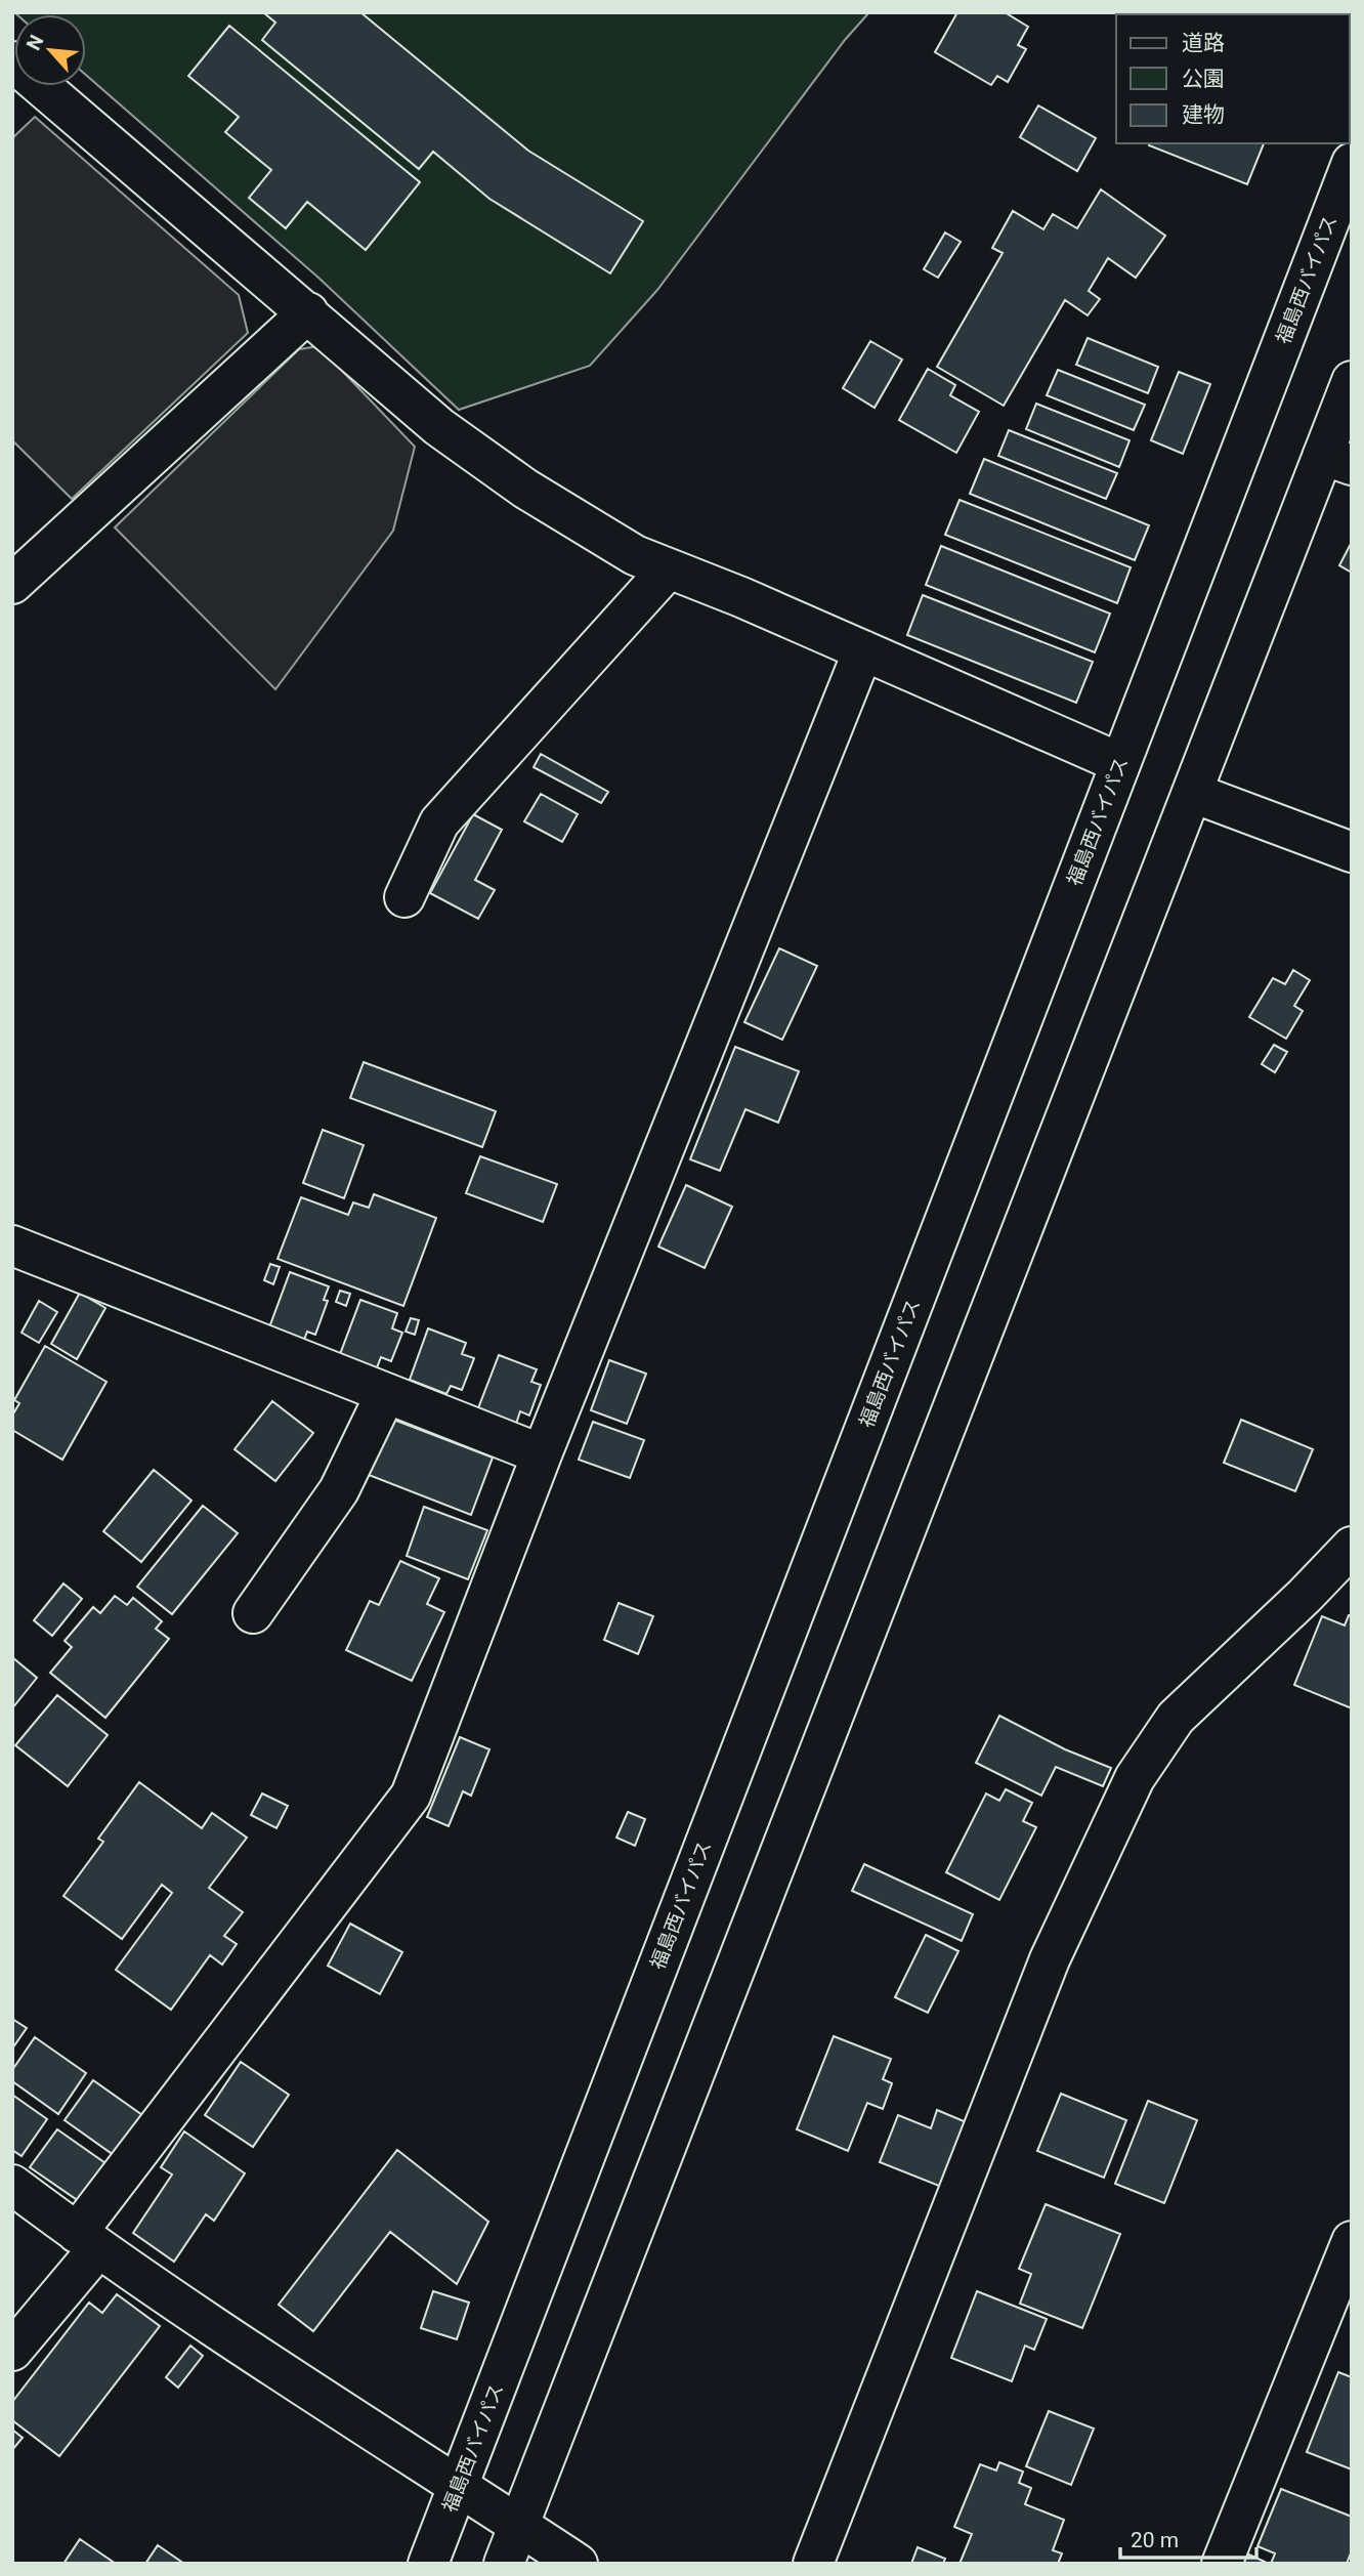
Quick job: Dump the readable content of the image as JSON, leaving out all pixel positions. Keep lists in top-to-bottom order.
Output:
{
  "streets": {
    "main road": ["福島西バイパス"]
  },
  "legend": ["道路", "公園", "建物"],
  "scale_bar": "20 m",
  "north": "top left"
}
